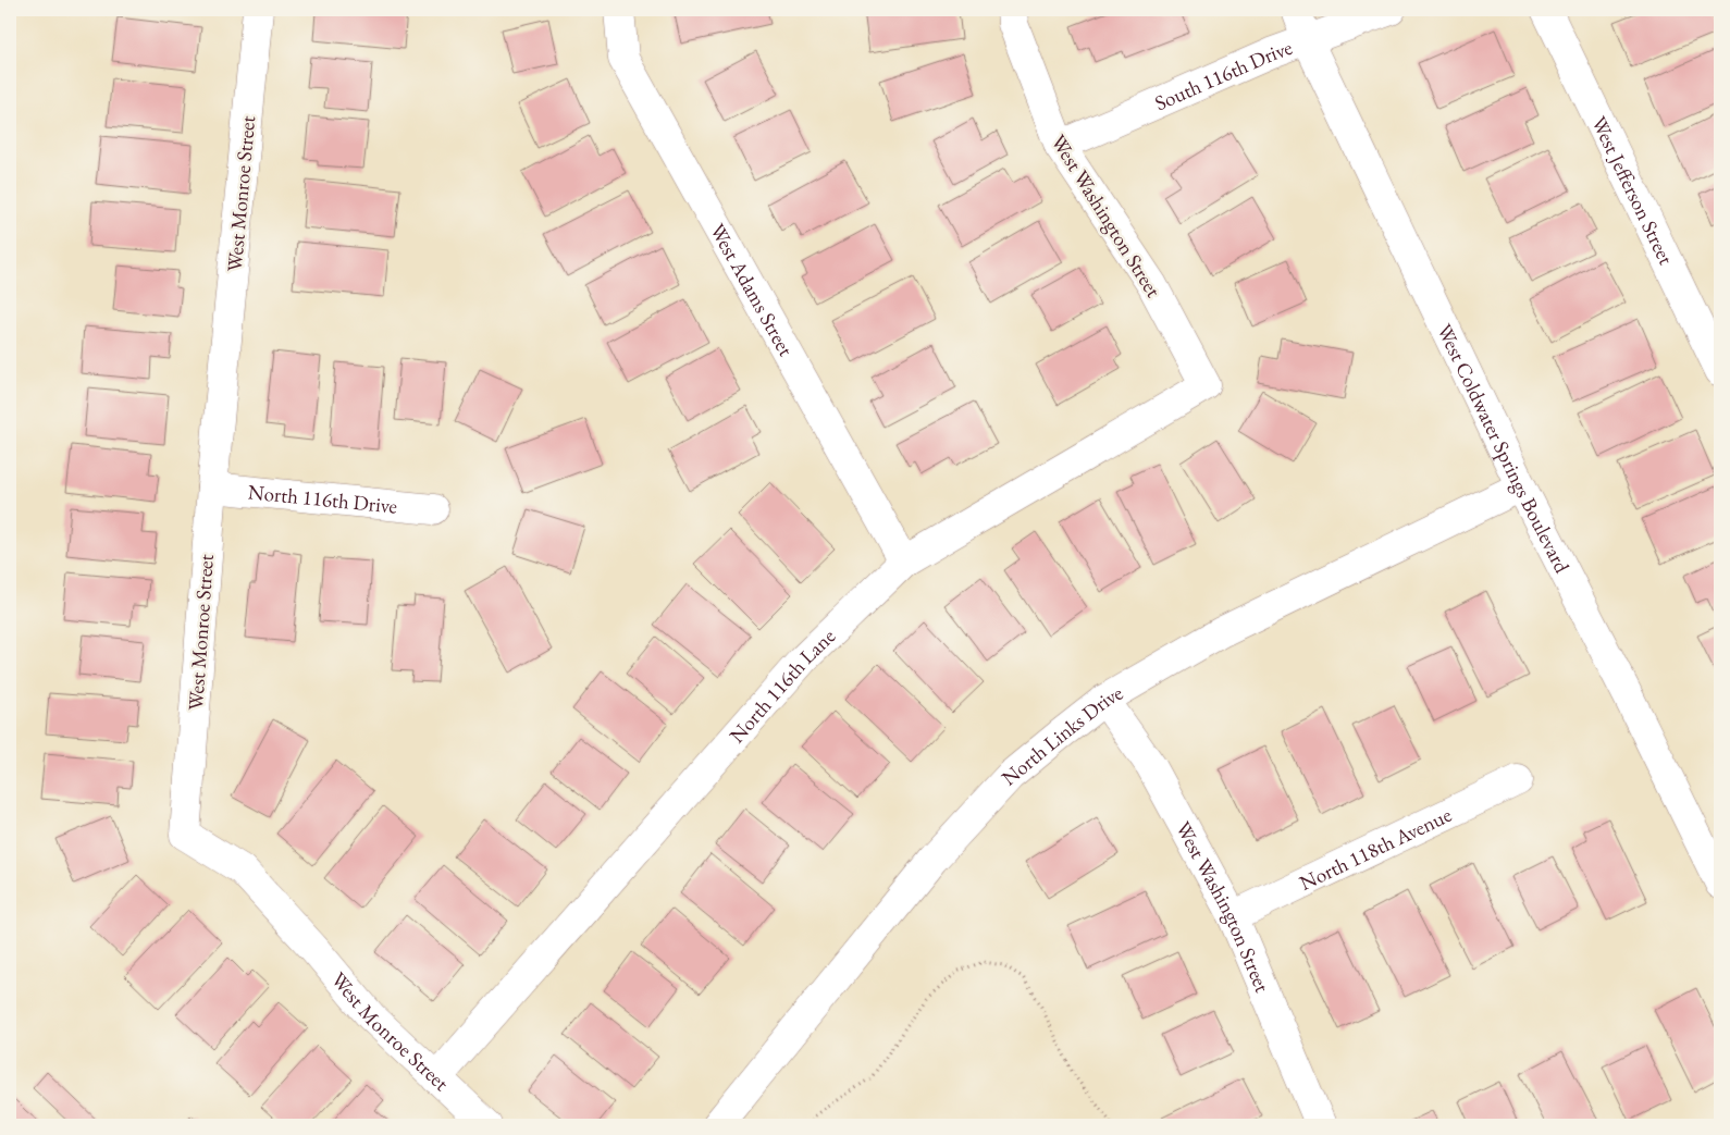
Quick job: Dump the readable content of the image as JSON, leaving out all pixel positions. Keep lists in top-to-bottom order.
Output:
{
  "streets": {
    "street": [
      "South 116th Drive",
      "West Jefferson Street",
      "West Monroe Street",
      "West Washington Street",
      "West Adams Street",
      "West Coldwater Springs Boulevard",
      "North 116th Drive",
      "North 116th Lane",
      "North Links Drive",
      "North 118th Avenue"
    ]
  },
  "crossings": [
    ["South 116th Drive", "West Washington Street"],
    ["South 116th Drive", "West Coldwater Springs Boulevard"],
    ["West Monroe Street", "North 116th Drive"],
    ["West Monroe Street", "North 116th Lane"],
    ["West Washington Street", "North 116th Lane"],
    ["West Washington Street", "North Links Drive"],
    ["West Washington Street", "North 118th Avenue"],
    ["West Adams Street", "North 116th Lane"],
    ["West Coldwater Springs Boulevard", "North Links Drive"]
  ]
}
